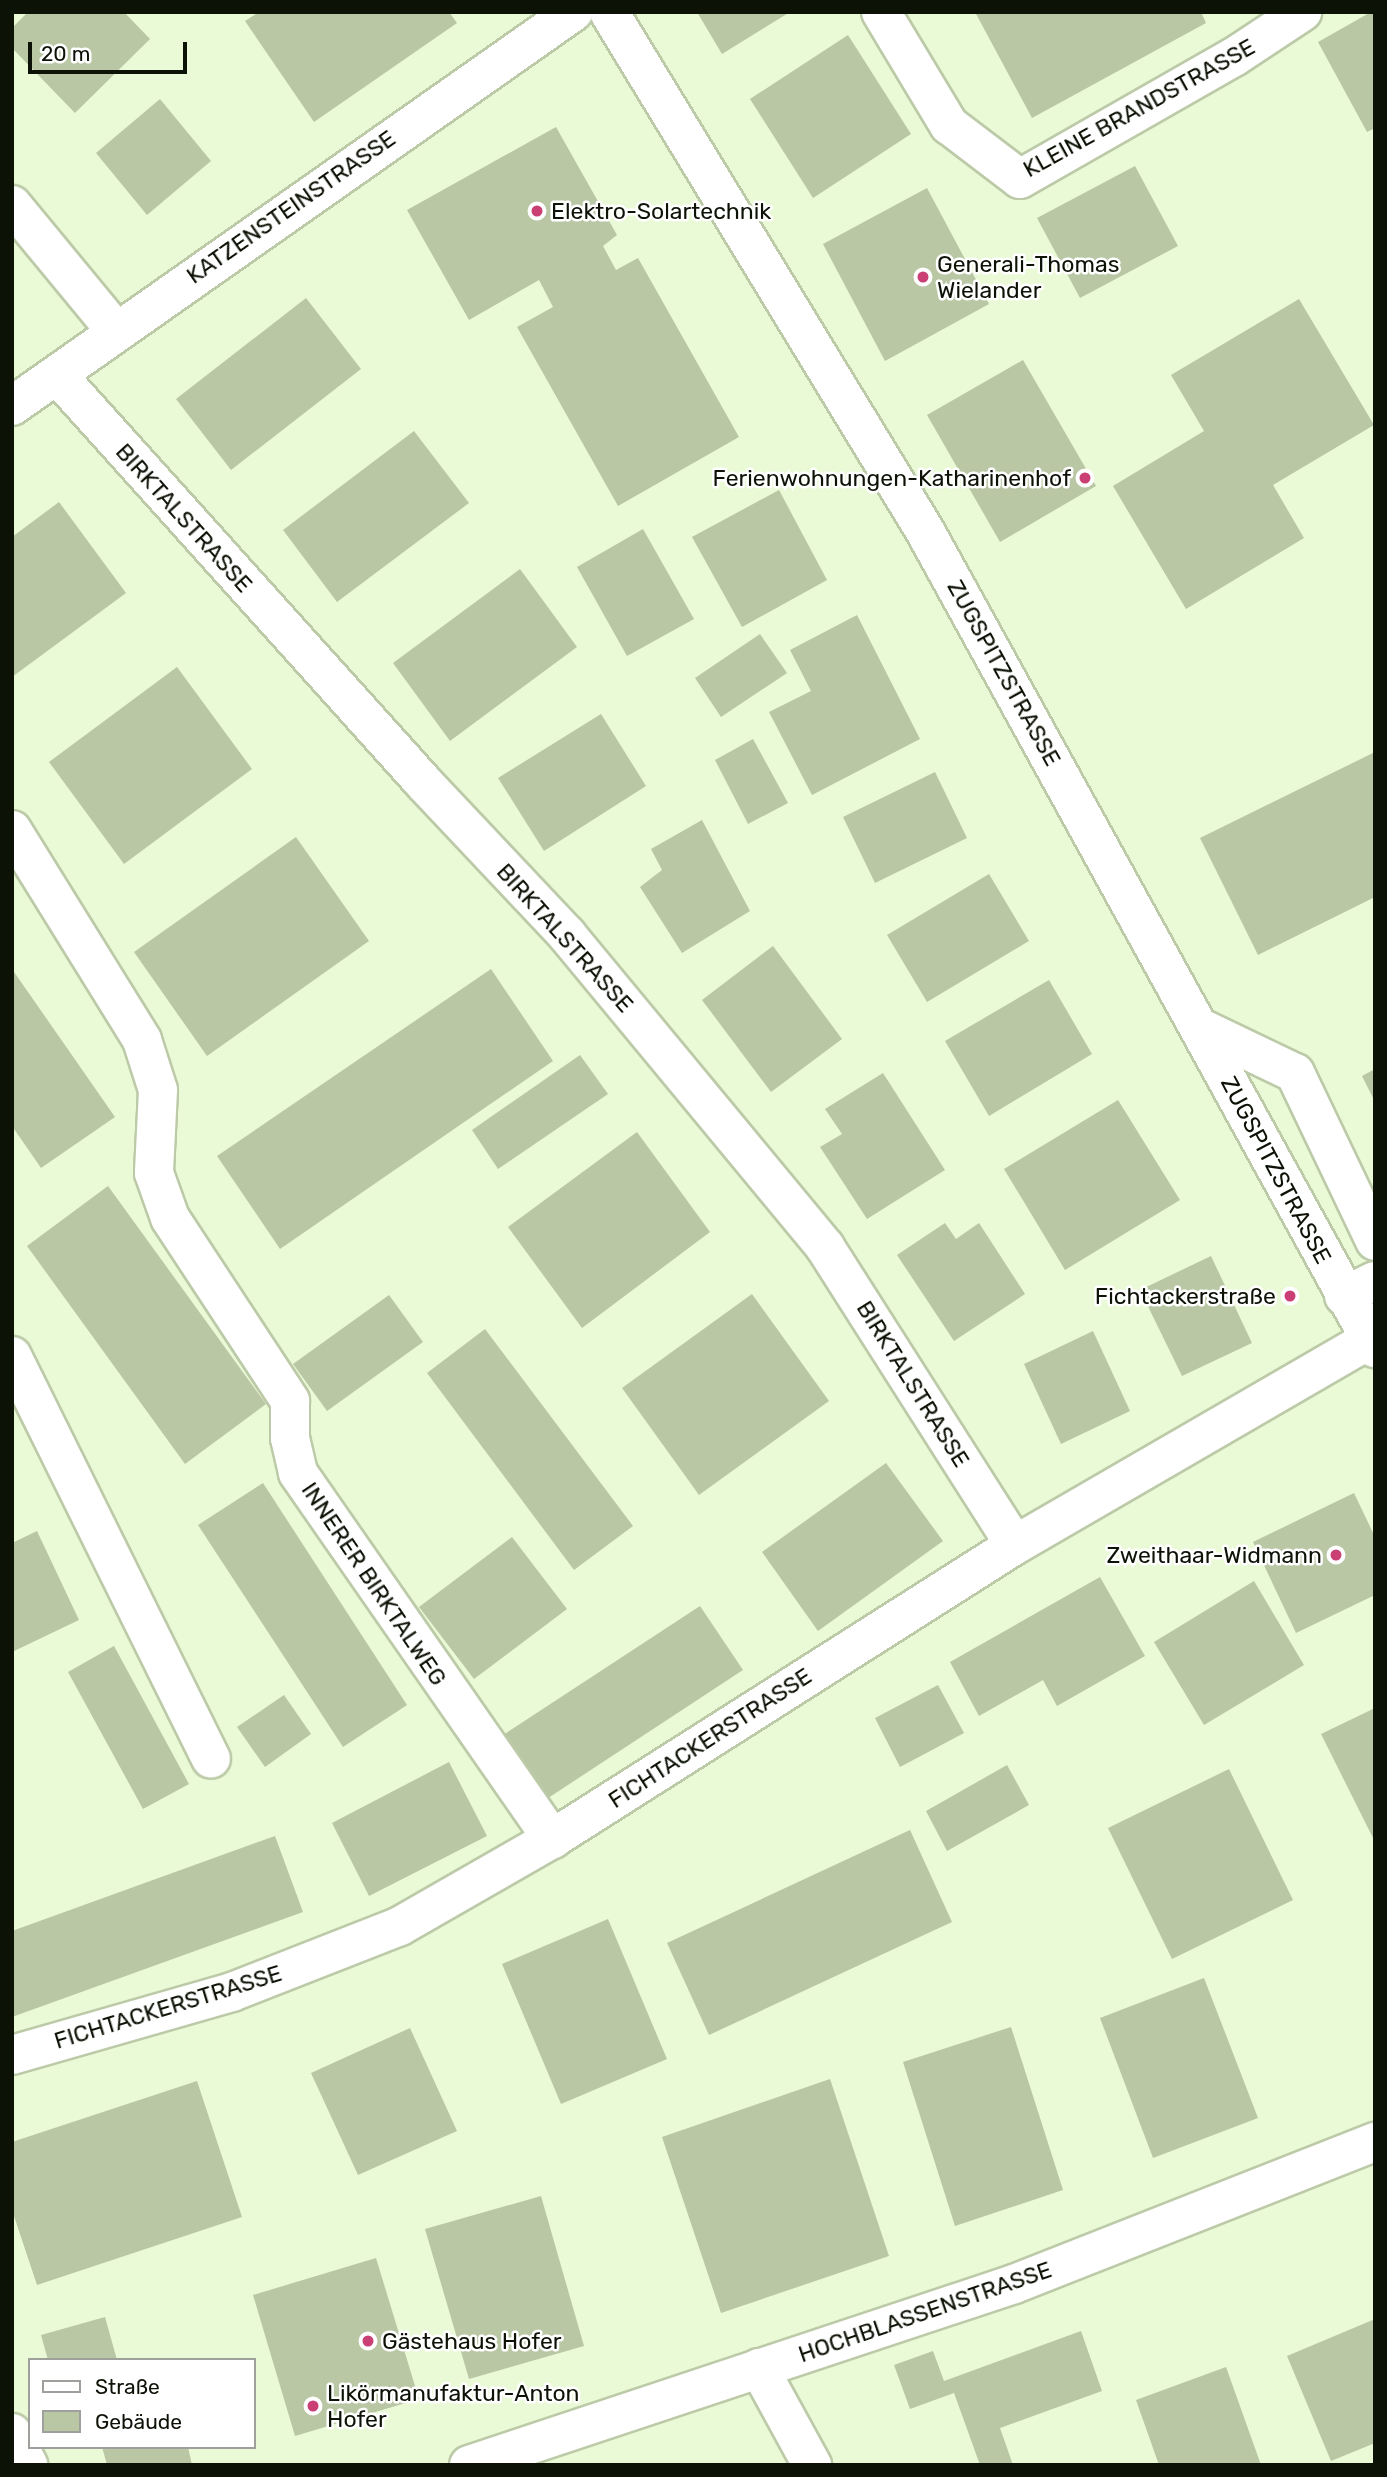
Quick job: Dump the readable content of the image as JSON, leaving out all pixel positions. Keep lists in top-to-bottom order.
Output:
{
  "streets": {
    "street": [
      "KLEINE BRANDSTRASSE",
      "KATZENSTEINSTRASSE",
      "BIRKTALSTRASSE",
      "ZUGSPITZSTRASSE",
      "INNERER BIRKTALWEG",
      "FICHTACKERSTRASSE",
      "HOCHBLASSENSTRASSE"
    ]
  },
  "crossings": [
    ["KATZENSTEINSTRASSE", "BIRKTALSTRASSE"],
    ["BIRKTALSTRASSE", "FICHTACKERSTRASSE"],
    ["ZUGSPITZSTRASSE", "FICHTACKERSTRASSE"],
    ["INNERER BIRKTALWEG", "FICHTACKERSTRASSE"]
  ],
  "places": [
    "Elektro-Solartechnik",
    "Generali-Thomas Wielander",
    "Ferienwohnungen-Katharinenhof",
    "Fichtackerstraße",
    "Zweithaar-Widmann",
    "Gästehaus Hofer",
    "Likörmanufaktur-Anton Hofer"
  ],
  "legend": ["Straße", "Gebäude"],
  "scale_bar": "20 m"
}
